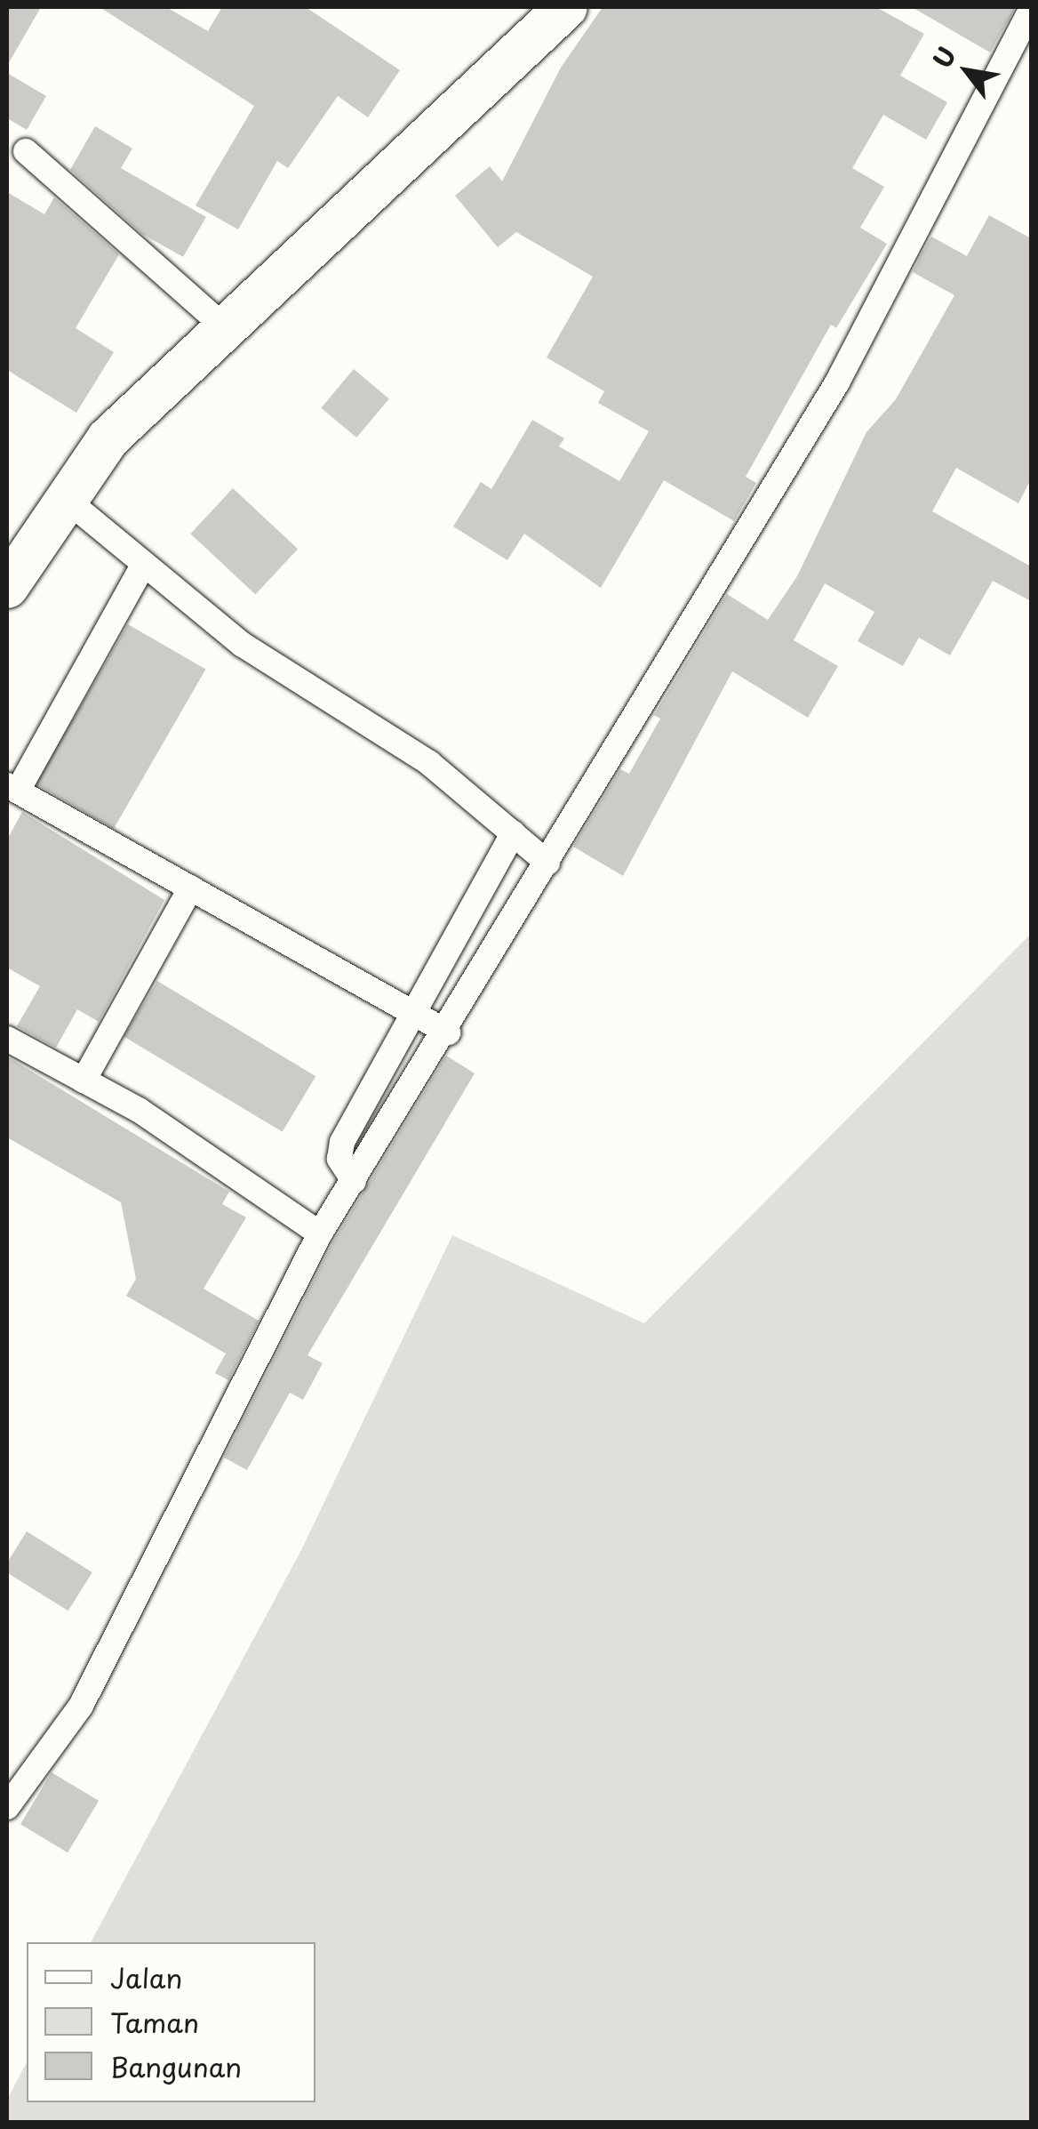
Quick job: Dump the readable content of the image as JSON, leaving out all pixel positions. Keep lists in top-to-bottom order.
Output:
{
  "legend": ["Jalan", "Taman", "Bangunan"],
  "north": "top left"
}
